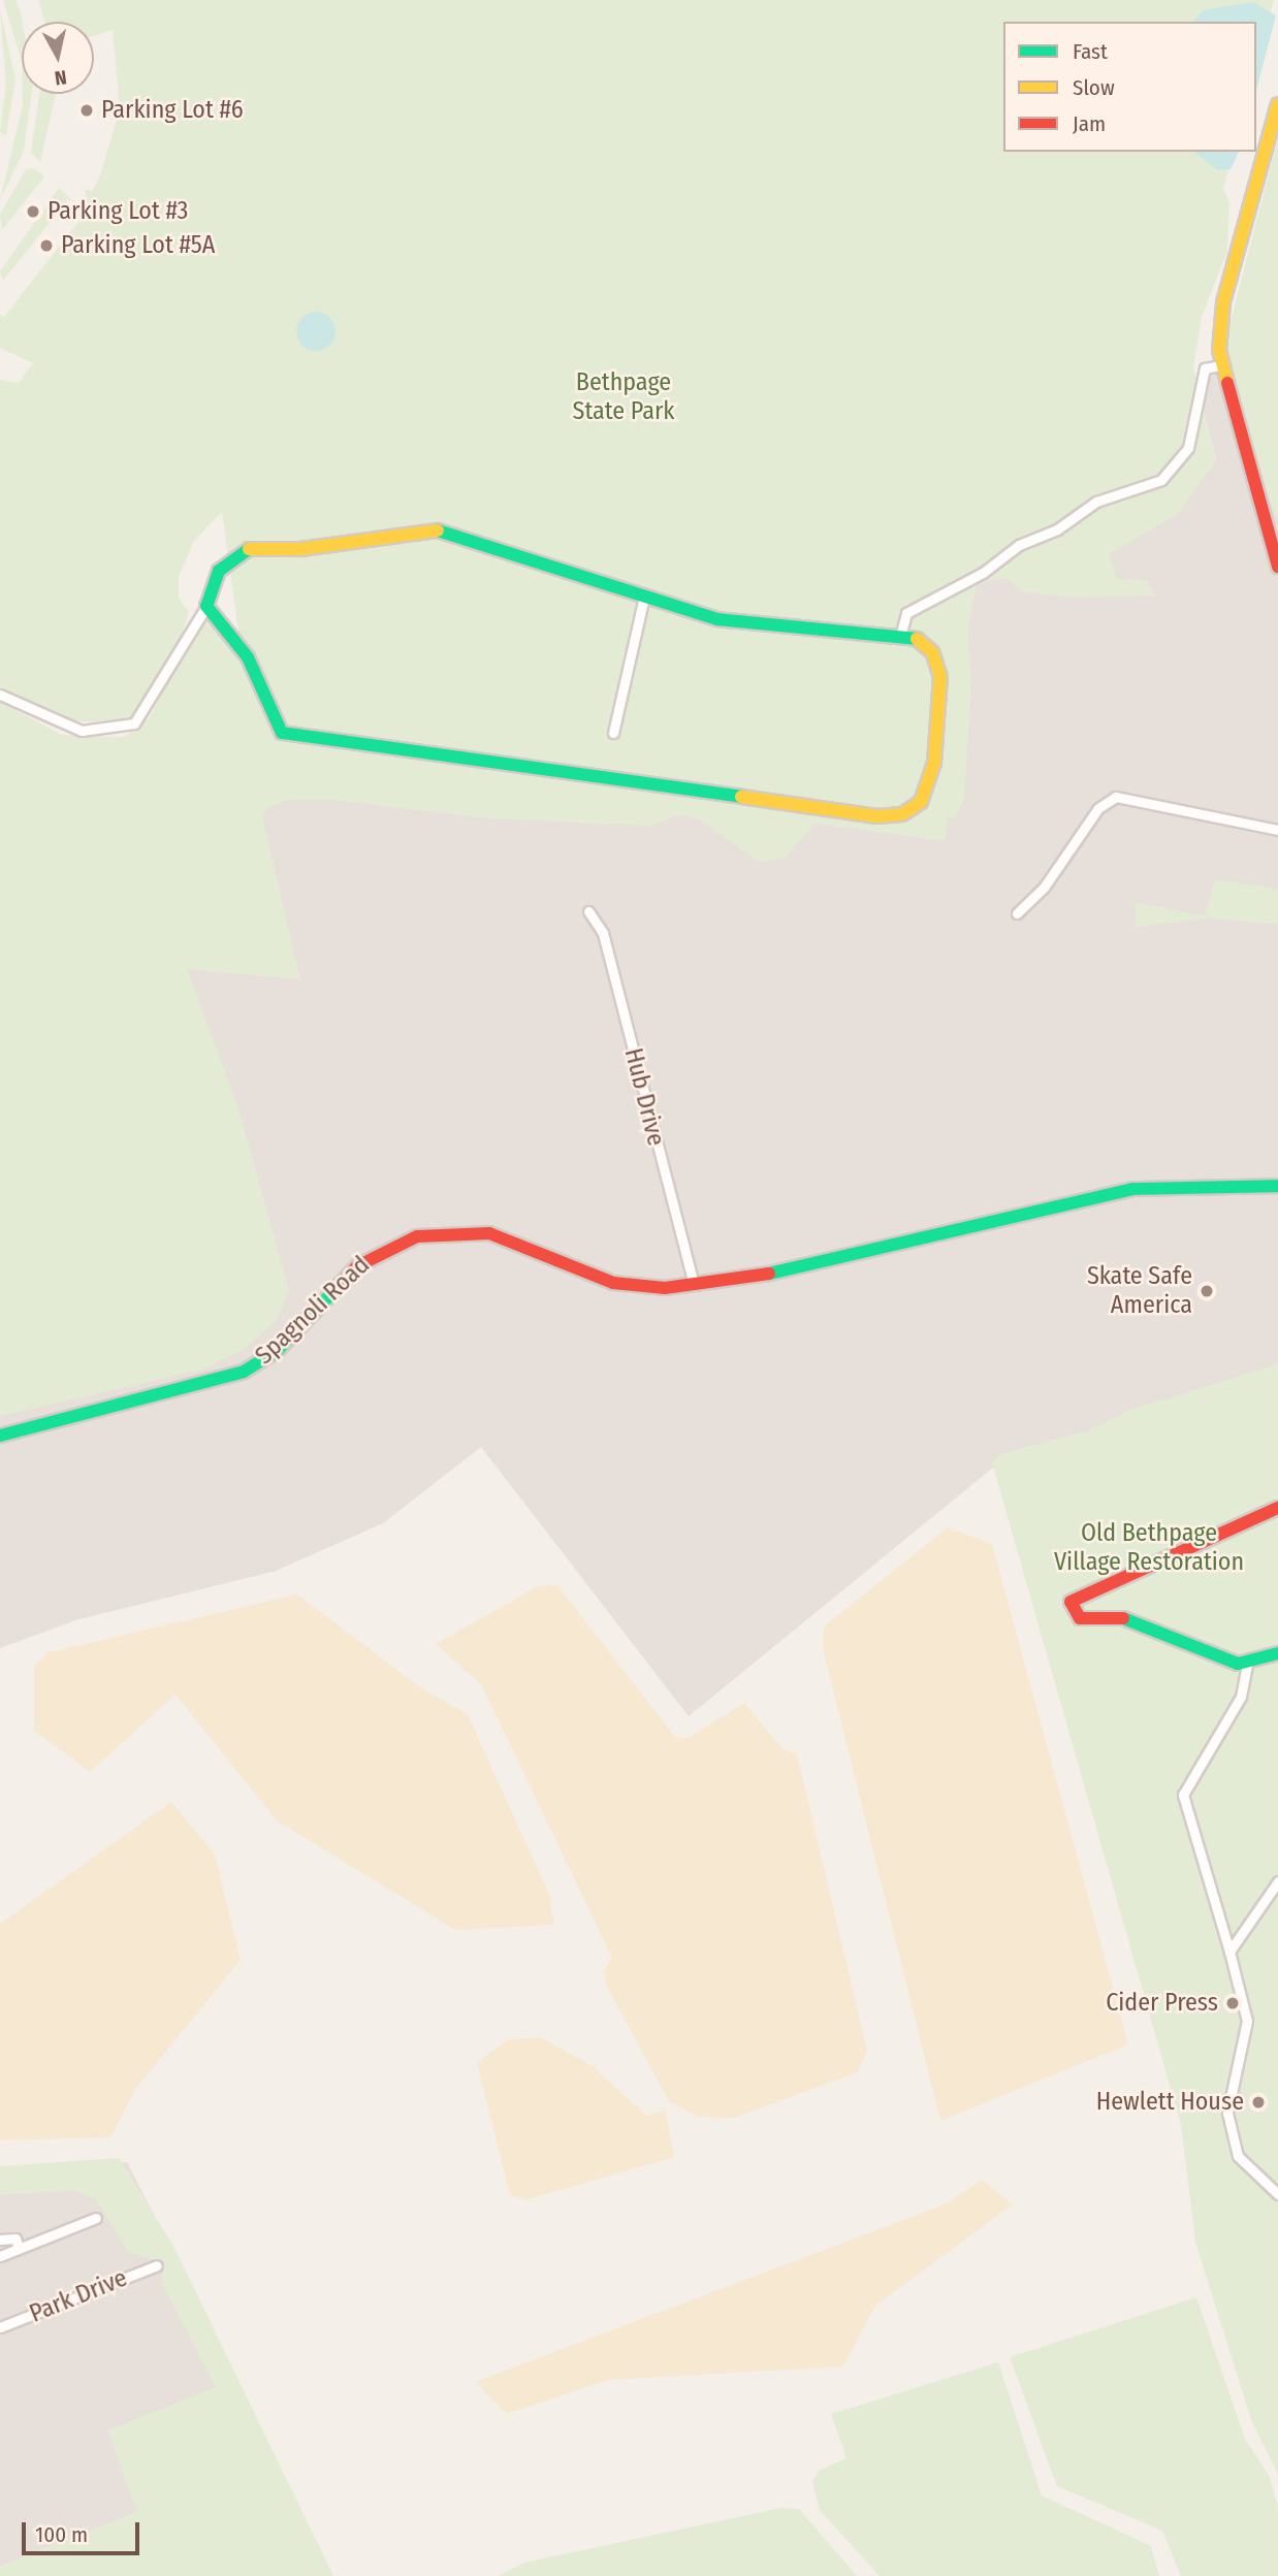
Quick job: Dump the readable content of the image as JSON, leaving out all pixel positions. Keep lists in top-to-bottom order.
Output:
{
  "streets": {
    "street": ["Hub Drive", "Spagnoli Road", "Park Drive"]
  },
  "crossings": [
    ["Hub Drive", "Spagnoli Road"]
  ],
  "parks": ["Bethpage State Park", "Old Bethpage Village Restoration"],
  "places": [
    "Parking Lot #6",
    "Parking Lot #3",
    "Parking Lot #5A",
    "Skate Safe America",
    "Cider Press",
    "Hewlett House"
  ],
  "legend": ["Fast", "Slow", "Jam"],
  "scale_bar": "100 m",
  "north": "bottom"
}
